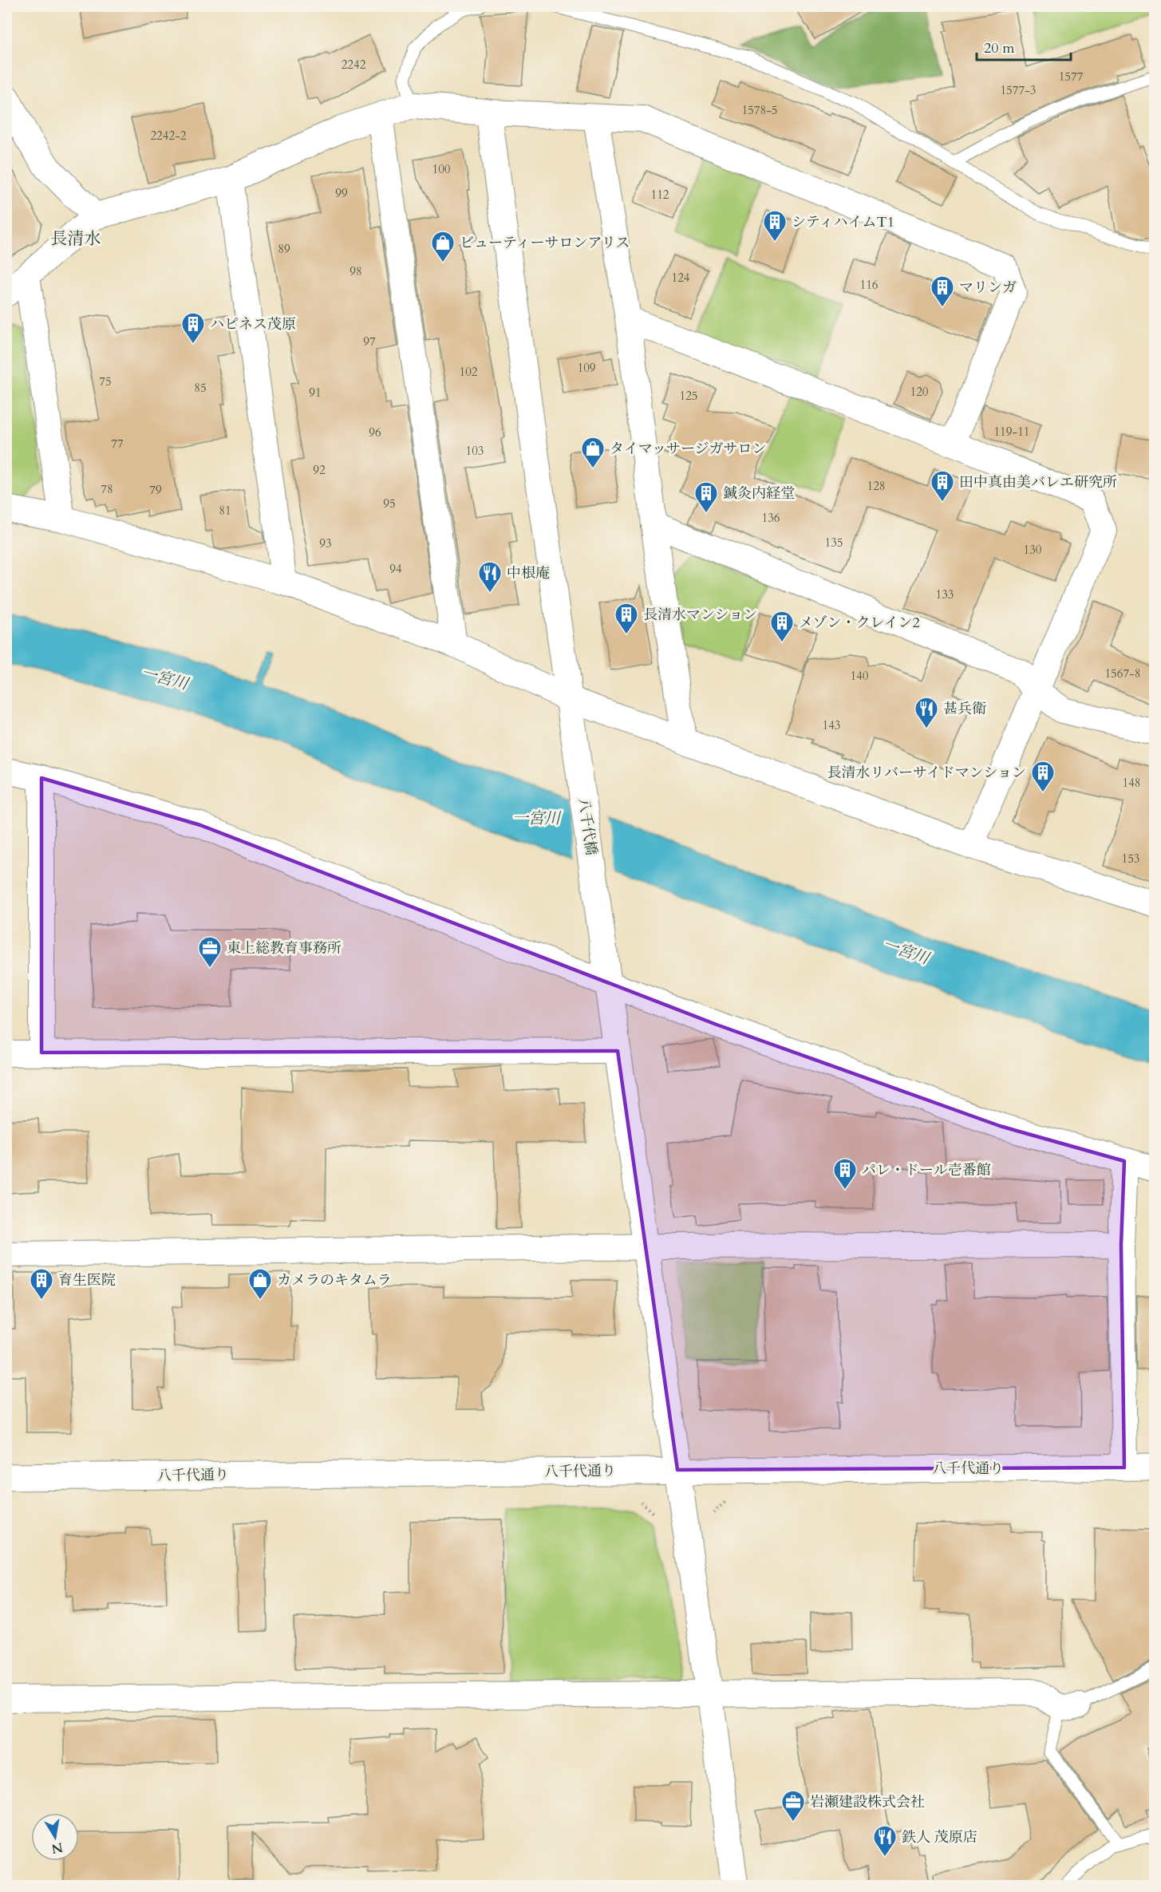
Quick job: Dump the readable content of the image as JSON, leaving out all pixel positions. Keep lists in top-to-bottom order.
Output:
{
  "streets": {
    "street": ["八千代橋", "八千代通り"]
  },
  "crossings": [
    ["八千代橋", "八千代通り"]
  ],
  "districts": ["長清水"],
  "water": ["一宮川"],
  "places": {
    "building": [
      "シティハイムT1",
      "マリンガ",
      "ハピネス茂原",
      "田中真由美バレエ研究所",
      "鍼灸内経堂",
      "長清水マンション",
      "メゾン・クレイン2",
      "長清水リバーサイドマンション",
      "パレ・ドール壱番館",
      "育生医院"
    ],
    "shop": ["ビューティーサロンアリス", "タイマッサージガサロン", "カメラのキタムラ"],
    "restaurant": ["中根庵", "甚兵衛", "鉄人 茂原店"],
    "office": ["東上総教育事務所", "岩瀬建設株式会社"]
  },
  "house_numbers": [
    "2242",
    "1577",
    "1577-3",
    "1578-5",
    "2242-2",
    "100",
    "99",
    "112",
    "89",
    "98",
    "124",
    "116",
    "97",
    "109",
    "102",
    "75",
    "85",
    "120",
    "91",
    "125",
    "119-11",
    "96",
    "77",
    "103",
    "92",
    "128",
    "78",
    "79",
    "95",
    "81",
    "136",
    "135",
    "93",
    "130",
    "94",
    "133",
    "1567-8",
    "140",
    "143",
    "148",
    "153"
  ],
  "scale_bar": "20 m",
  "north": "bottom"
}
